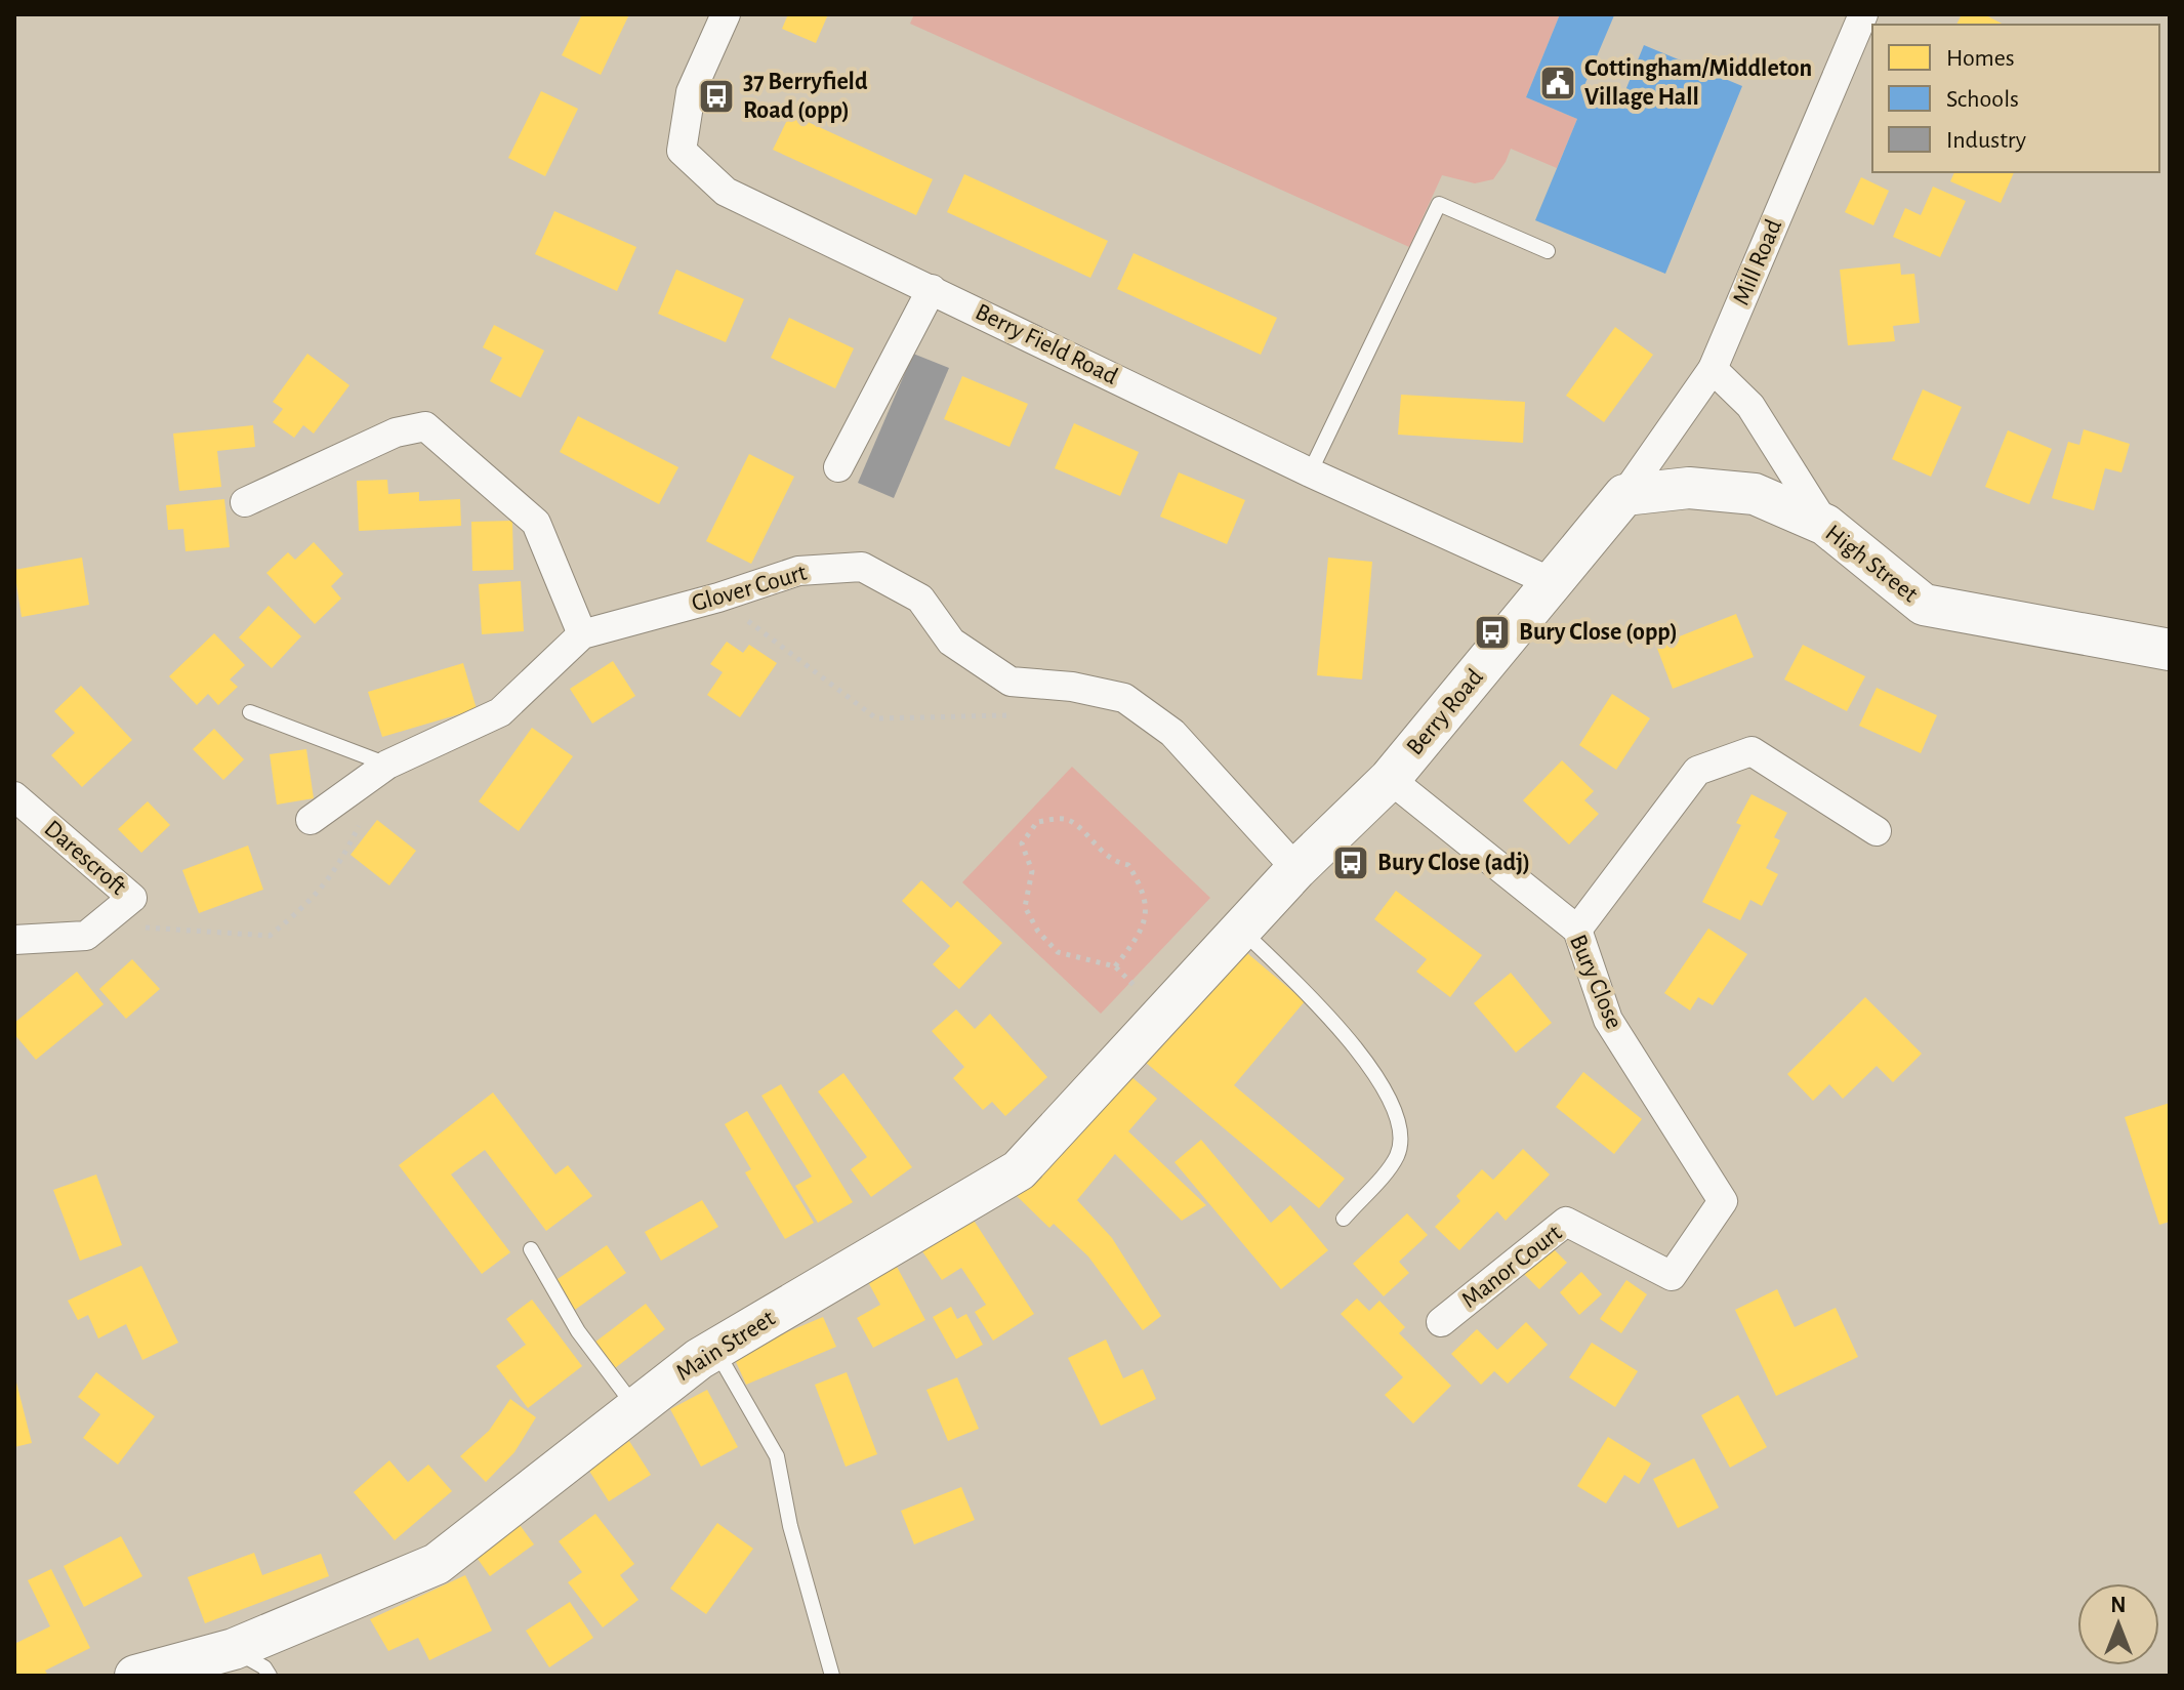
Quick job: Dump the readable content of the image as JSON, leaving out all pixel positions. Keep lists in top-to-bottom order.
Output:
{
  "streets": {
    "main road": ["High Street", "Berry Road", "Main Street"],
    "street": [
      "Mill Road",
      "Berry Field Road",
      "Glover Court",
      "Darescroft",
      "Bury Close",
      "Manor Court"
    ]
  },
  "crossings": [
    ["Mill Road", "High Street"],
    ["Mill Road", "Berry Road"],
    ["Berry Field Road", "Berry Road"],
    ["High Street", "Berry Road"],
    ["Glover Court", "Berry Road"],
    ["Berry Road", "Bury Close"],
    ["Berry Road", "Main Street"],
    ["Bury Close", "Manor Court"]
  ],
  "places": {
    "public building": ["Cottingham/Middleton Village Hall"],
    "bus stop": ["37 Berryfield Road (opp)", "Bury Close (opp)", "Bury Close (adj)"]
  },
  "legend": ["Homes", "Schools", "Industry"],
  "north": "top"
}
